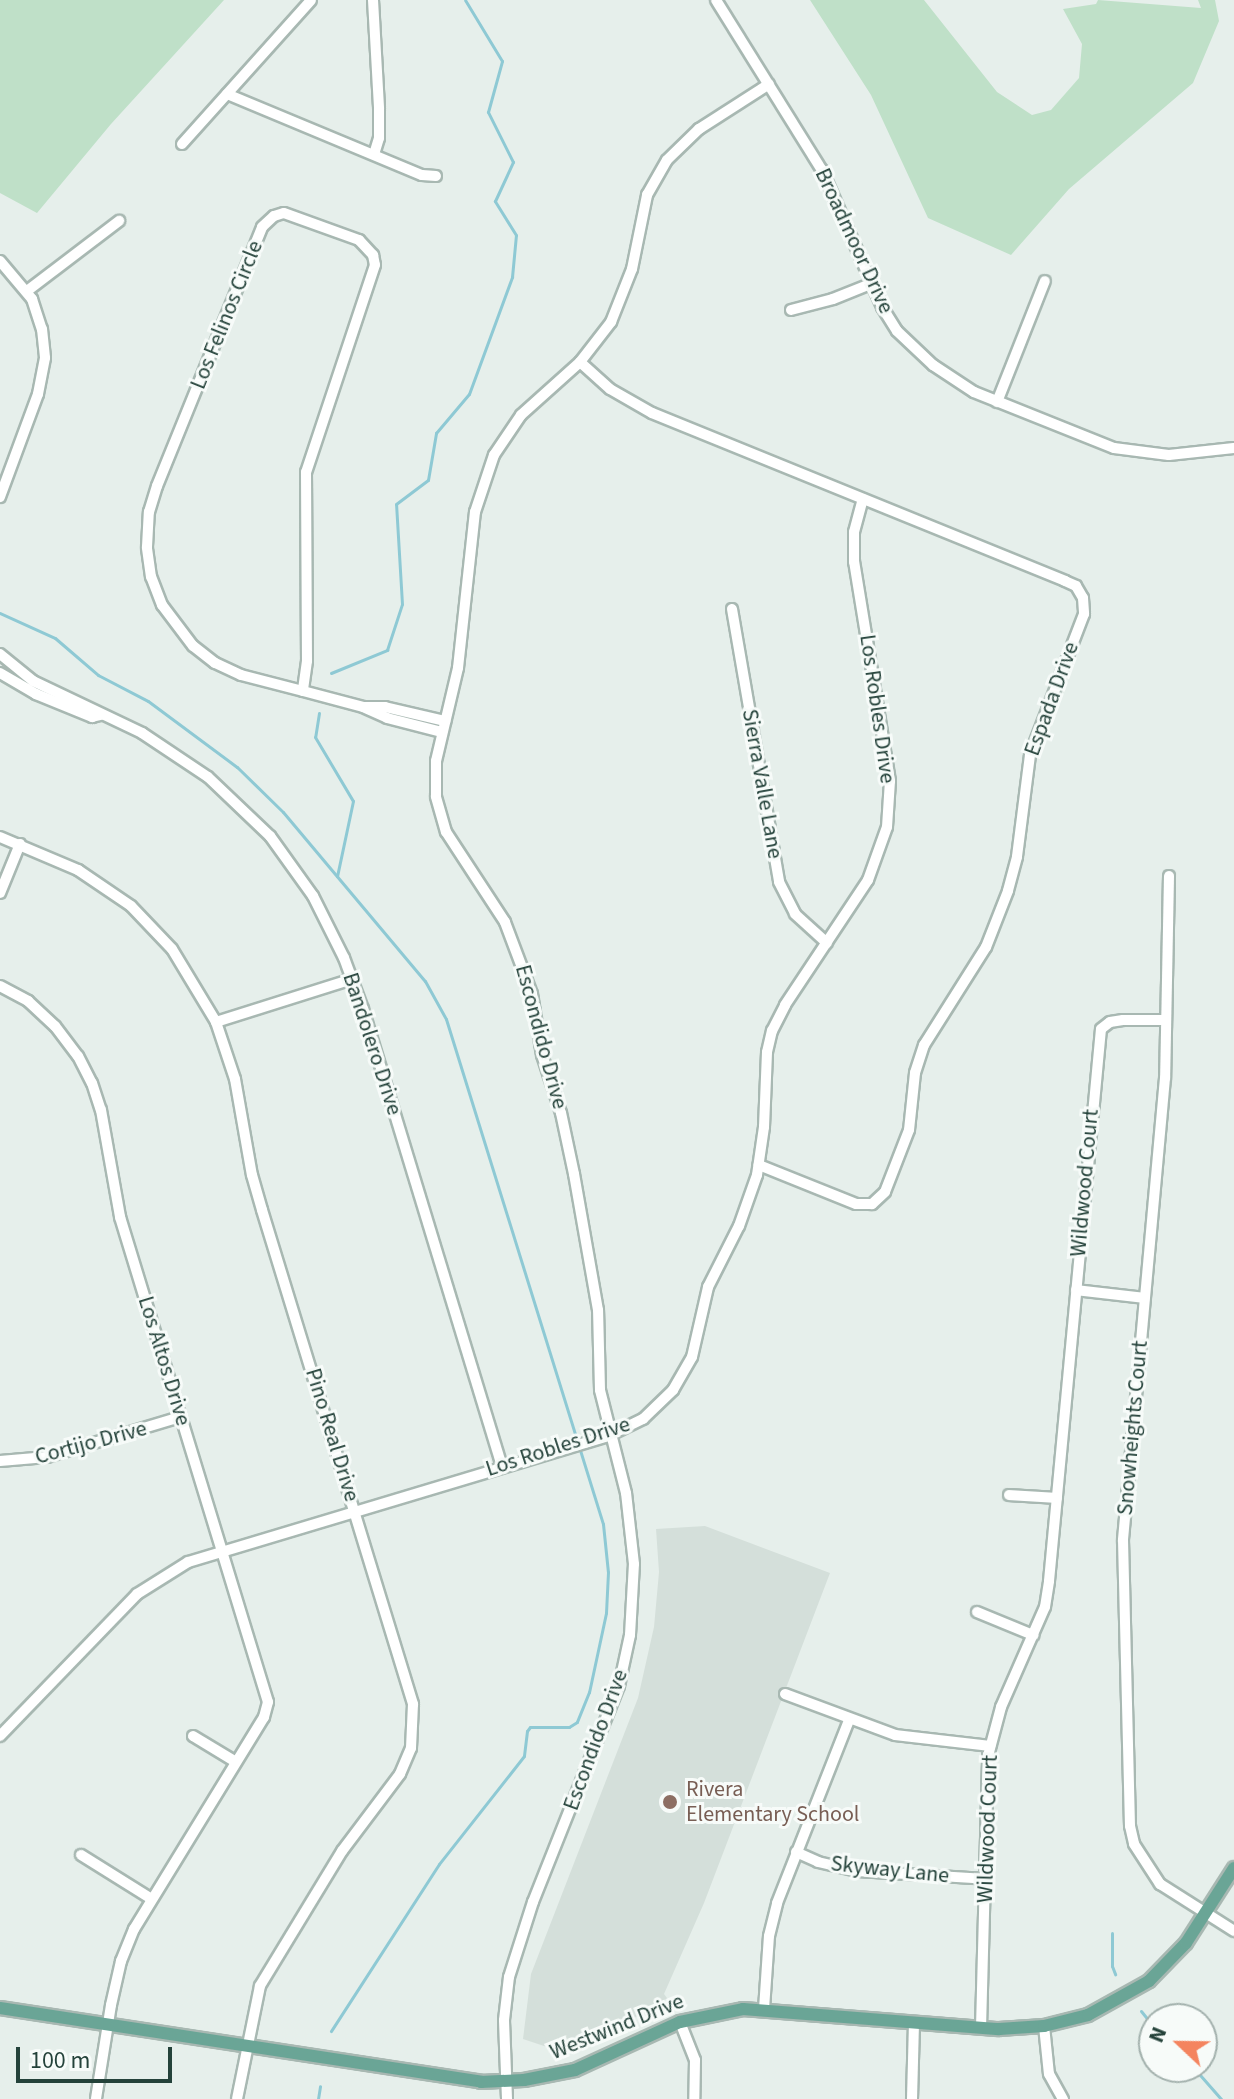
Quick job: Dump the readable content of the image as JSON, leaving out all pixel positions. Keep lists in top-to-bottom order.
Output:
{
  "streets": {
    "main road": ["Westwind Drive"],
    "street": [
      "Broadmoor Drive",
      "Los Felinos Circle",
      "Espada Drive",
      "Los Robles Drive",
      "Sierra Valle Lane",
      "Escondido Drive",
      "Bandolero Drive",
      "Wildwood Court",
      "Los Altos Drive",
      "Snowheights Court",
      "Pino Real Drive",
      "Cortijo Drive",
      "Skyway Lane"
    ]
  },
  "crossings": [
    ["Broadmoor Drive", "Escondido Drive"],
    ["Los Felinos Circle", "Escondido Drive"],
    ["Espada Drive", "Los Robles Drive"],
    ["Espada Drive", "Escondido Drive"],
    ["Los Robles Drive", "Sierra Valle Lane"],
    ["Los Robles Drive", "Escondido Drive"],
    ["Los Robles Drive", "Bandolero Drive"],
    ["Los Robles Drive", "Los Altos Drive"],
    ["Los Robles Drive", "Pino Real Drive"],
    ["Escondido Drive", "Westwind Drive"],
    ["Wildwood Court", "Snowheights Court"],
    ["Wildwood Court", "Skyway Lane"],
    ["Wildwood Court", "Westwind Drive"],
    ["Los Altos Drive", "Cortijo Drive"],
    ["Los Altos Drive", "Westwind Drive"],
    ["Snowheights Court", "Westwind Drive"],
    ["Pino Real Drive", "Westwind Drive"]
  ],
  "places": ["Rivera Elementary School"],
  "scale_bar": "100 m",
  "north": "left"
}
